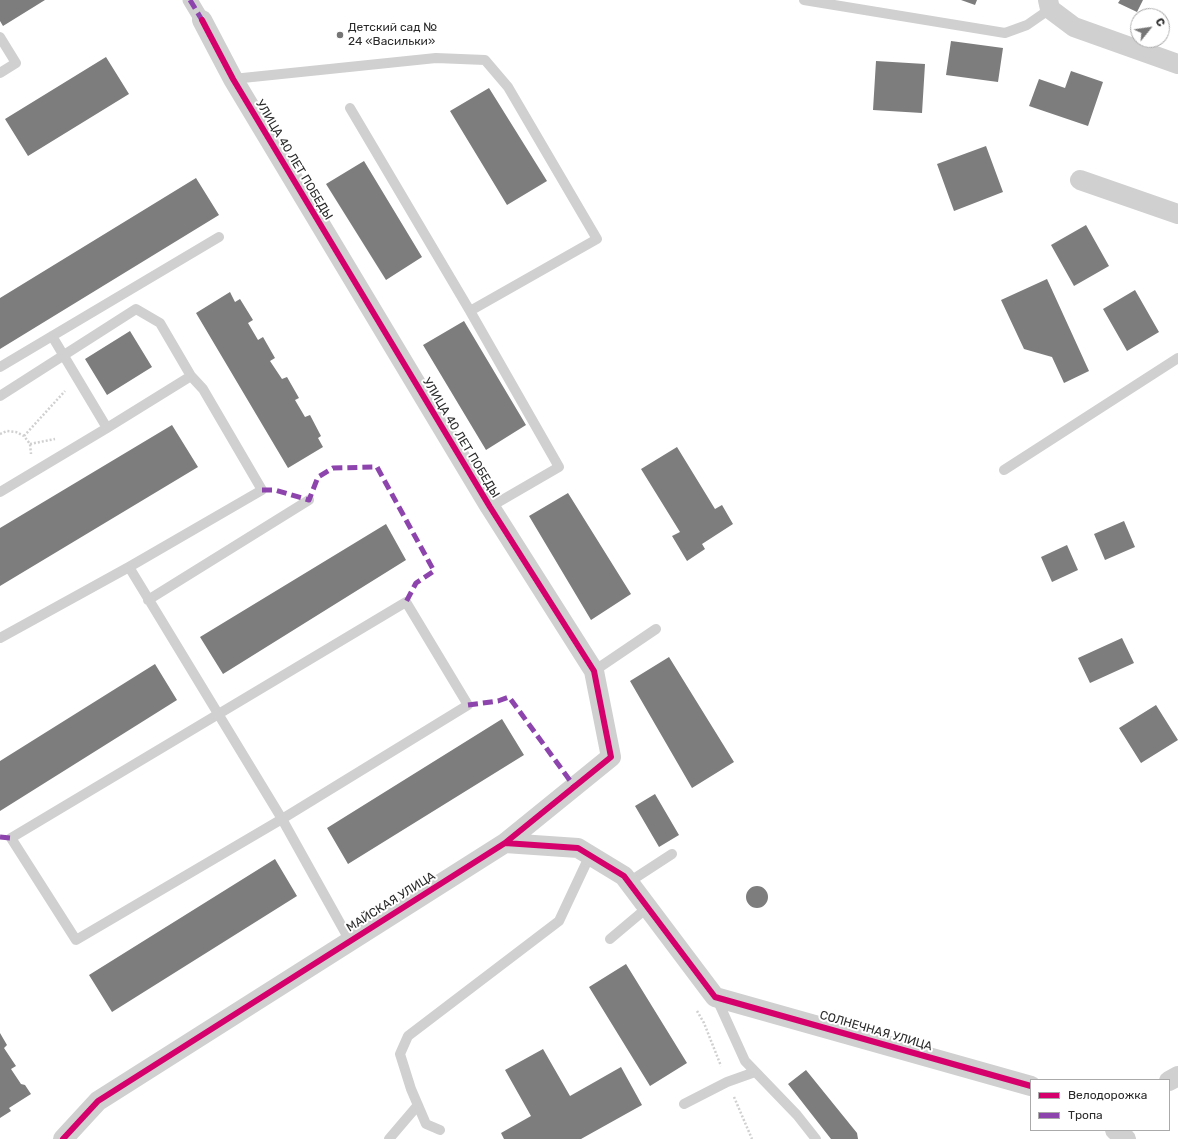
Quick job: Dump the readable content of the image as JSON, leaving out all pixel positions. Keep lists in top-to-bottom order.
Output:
{
  "streets": {
    "street": ["УЛИЦА 40 ЛЕТ ПОБЕДЫ", "МАЙСКАЯ УЛИЦА", "СОЛНЕЧНАЯ УЛИЦА"]
  },
  "crossings": [
    ["УЛИЦА 40 ЛЕТ ПОБЕДЫ", "МАЙСКАЯ УЛИЦА"]
  ],
  "places": ["Детский сад № 24 «Васильки»"],
  "legend": ["Велодорожка", "Тропа"],
  "north": "top right"
}
